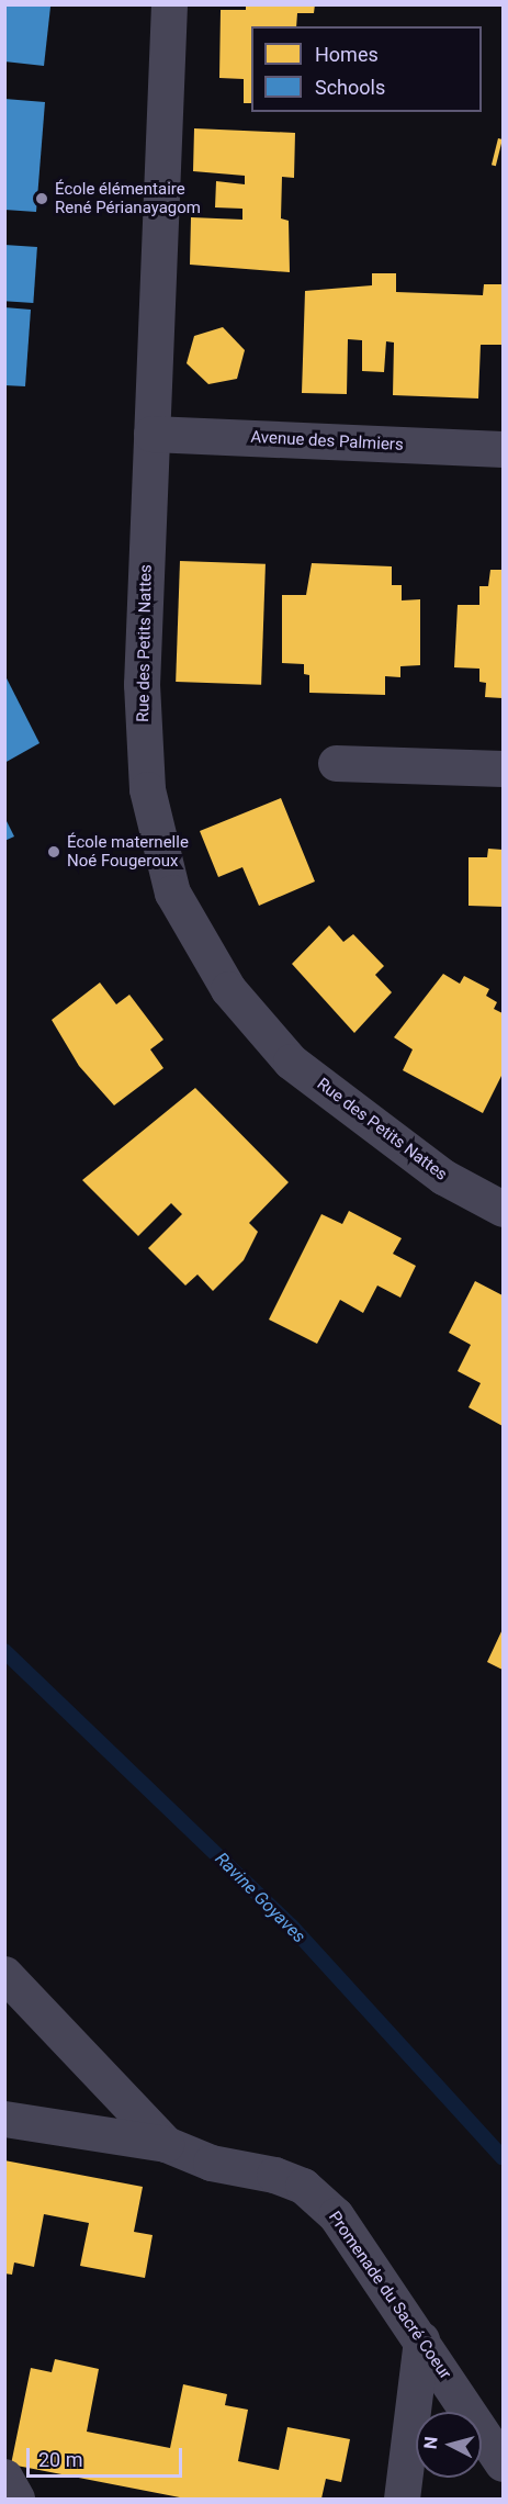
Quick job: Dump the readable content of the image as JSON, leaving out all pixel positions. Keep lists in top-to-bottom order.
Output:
{
  "streets": {
    "street": ["Avenue des Palmiers", "Rue des Petits Nattes", "Promenade du Sacré Coeur"]
  },
  "crossings": [
    ["Avenue des Palmiers", "Rue des Petits Nattes"]
  ],
  "water": ["Ravine Goyaves"],
  "places": ["École élémentaire René Périanayagom", "École maternelle Noé Fougeroux"],
  "legend": ["Homes", "Schools"],
  "scale_bar": "20 m",
  "north": "left"
}
